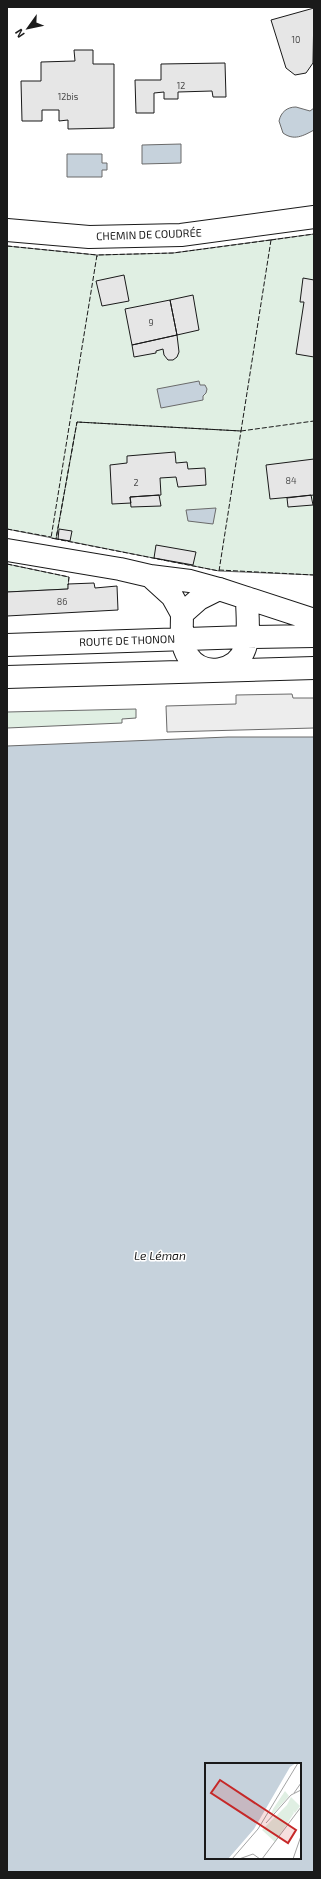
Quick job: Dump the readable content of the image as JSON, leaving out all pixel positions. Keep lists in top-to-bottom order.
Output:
{
  "streets": {
    "main road": ["CHEMIN DE COUDRÉE", "ROUTE DE THONON"]
  },
  "water": ["Le Léman"],
  "house_numbers": [
    "10",
    "12",
    "12bis",
    "9",
    "84",
    "2",
    "86"
  ],
  "north": "bottom left"
}
